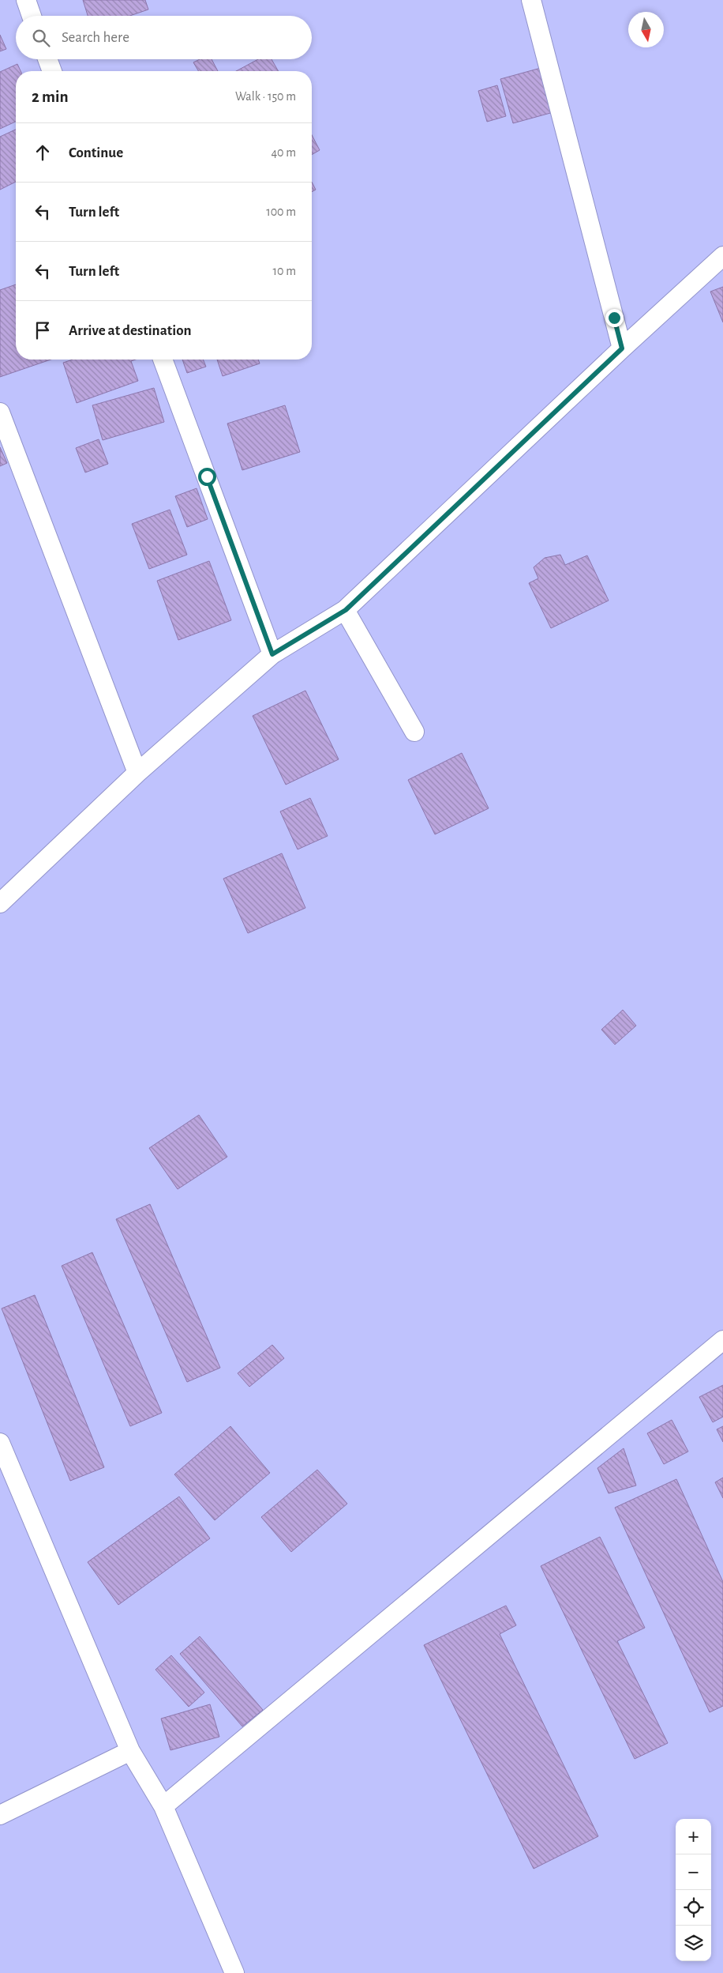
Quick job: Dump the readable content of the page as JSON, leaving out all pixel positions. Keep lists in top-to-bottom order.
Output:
{
  "north": "bottom",
  "page": {
    "search": "Search here",
    "heading": ["2 min", "Walk · 150 m"],
    "list": [
      ["Continue", "40 m"],
      ["Turn left", "100 m"],
      ["Turn left", "10 m"],
      "Arrive at destination"
    ],
    "map_buttons": ["+", "−"]
  }
}
